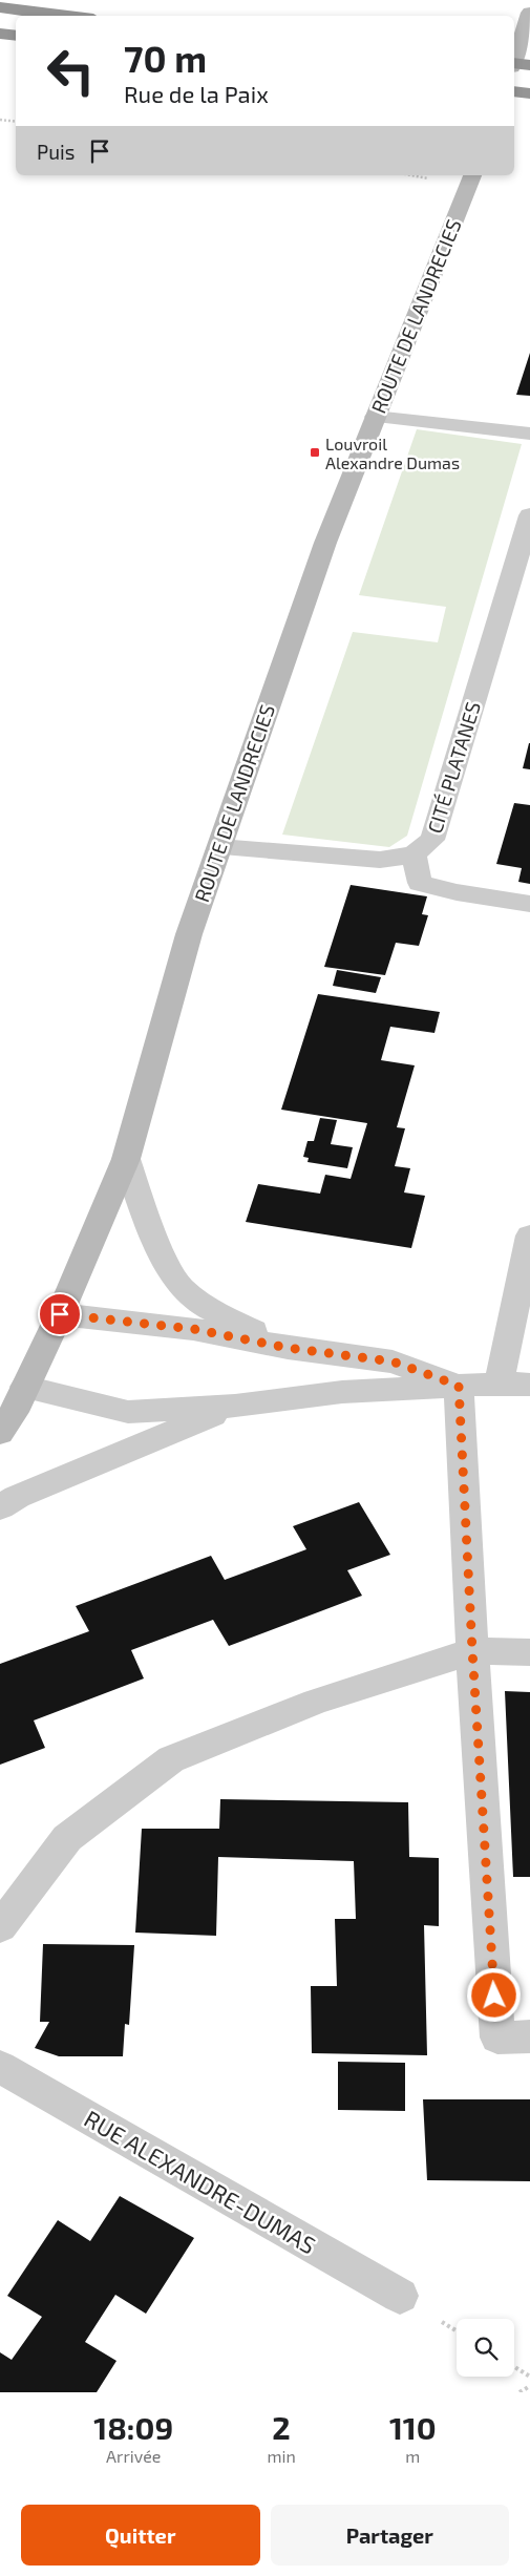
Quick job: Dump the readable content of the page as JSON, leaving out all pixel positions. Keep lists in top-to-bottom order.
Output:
{
  "streets": {
    "main road": ["ROUTE DE LANDRECIES"],
    "street": ["CITÉ PLATANES", "RUE ALEXANDRE-DUMAS"]
  },
  "crossings": [
    ["ROUTE DE LANDRECIES", "CITÉ PLATANES"]
  ],
  "places": {
    "transit": ["Louvroil Alexandre Dumas"]
  },
  "page": {
    "turn": ["70 m", "Rue de la Paix"],
    "then": "Puis",
    "eta": [
      "18:09",
      "Arrivée",
      "2",
      "min",
      "110",
      "m"
    ],
    "buttons": ["Quitter", "Partager"]
  }
}
